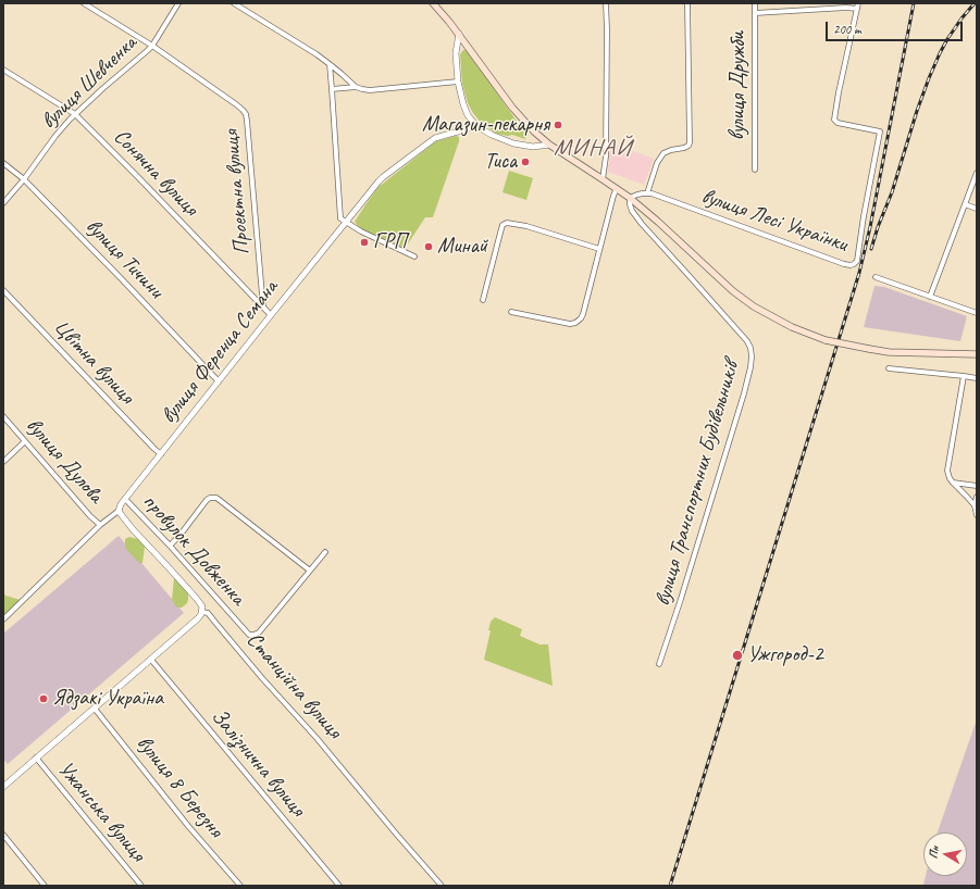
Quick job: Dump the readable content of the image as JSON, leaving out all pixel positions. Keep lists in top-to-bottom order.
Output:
{
  "streets": {
    "street": [
      "вулиця Шевченка",
      "вулиця Дружби",
      "Сонячна вулиця",
      "Проектна вулиця",
      "вулиця Лесі Українки",
      "вулиця Тичини",
      "вулиця Ференца Семана",
      "Цвітна вулиця",
      "вулиця Дулова",
      "вулиця Транспортних Будівельників",
      "провулок Довженка",
      "Станційна вулиця",
      "Залізнична вулиця",
      "вулиця 8 Березня",
      "Ужанська вулиця"
    ]
  },
  "crossings": [
    ["вулиця Шевченка", "Сонячна вулиця"],
    ["вулиця Шевченка", "Проектна вулиця"],
    ["вулиця Шевченка", "вулиця Тичини"],
    ["Сонячна вулиця", "Проектна вулиця"],
    ["Сонячна вулиця", "вулиця Ференца Семана"],
    ["вулиця Тичини", "вулиця Ференца Семана"],
    ["вулиця Ференца Семана", "Цвітна вулиця"],
    ["вулиця Ференца Семана", "вулиця Дулова"],
    ["вулиця Ференца Семана", "провулок Довженка"],
    ["вулиця Ференца Семана", "Станційна вулиця"]
  ],
  "districts": ["МИНАЙ"],
  "places": [
    "Магазин-пекарня",
    "Тиса",
    "ГРП",
    "Минай",
    "Ужгород-2",
    "Ядзакі Україна"
  ],
  "scale_bar": "200 m",
  "north": "left"
}
